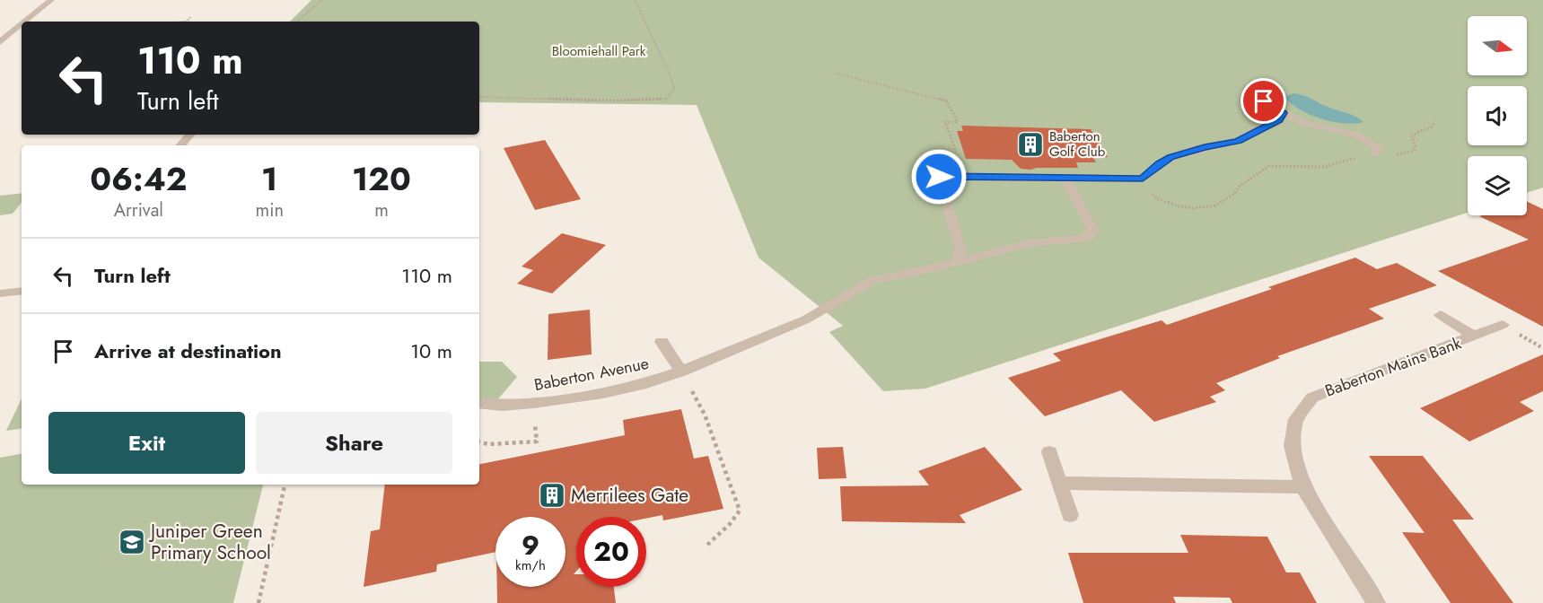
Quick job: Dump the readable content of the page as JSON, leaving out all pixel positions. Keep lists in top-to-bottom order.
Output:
{
  "streets": {
    "street": ["Baberton Mains Bank", "Baberton Avenue"]
  },
  "parks": ["Bloomiehall Park"],
  "places": {
    "building": ["Baberton Golf Club", "Merrilees Gate"],
    "school or university": ["Juniper Green Primary School"]
  },
  "north": "right",
  "page": {
    "turn": ["110 m", "Turn left"],
    "eta": [
      "06:42",
      "Arrival",
      "1",
      "min",
      "120",
      "m"
    ],
    "list": [
      {
        "name": "Turn left",
        "value": "110 m"
      },
      {
        "name": "Arrive at destination",
        "value": "10 m"
      }
    ],
    "buttons": ["Exit", "Share"],
    "speed": "9 km/h",
    "limit": "20"
  }
}
